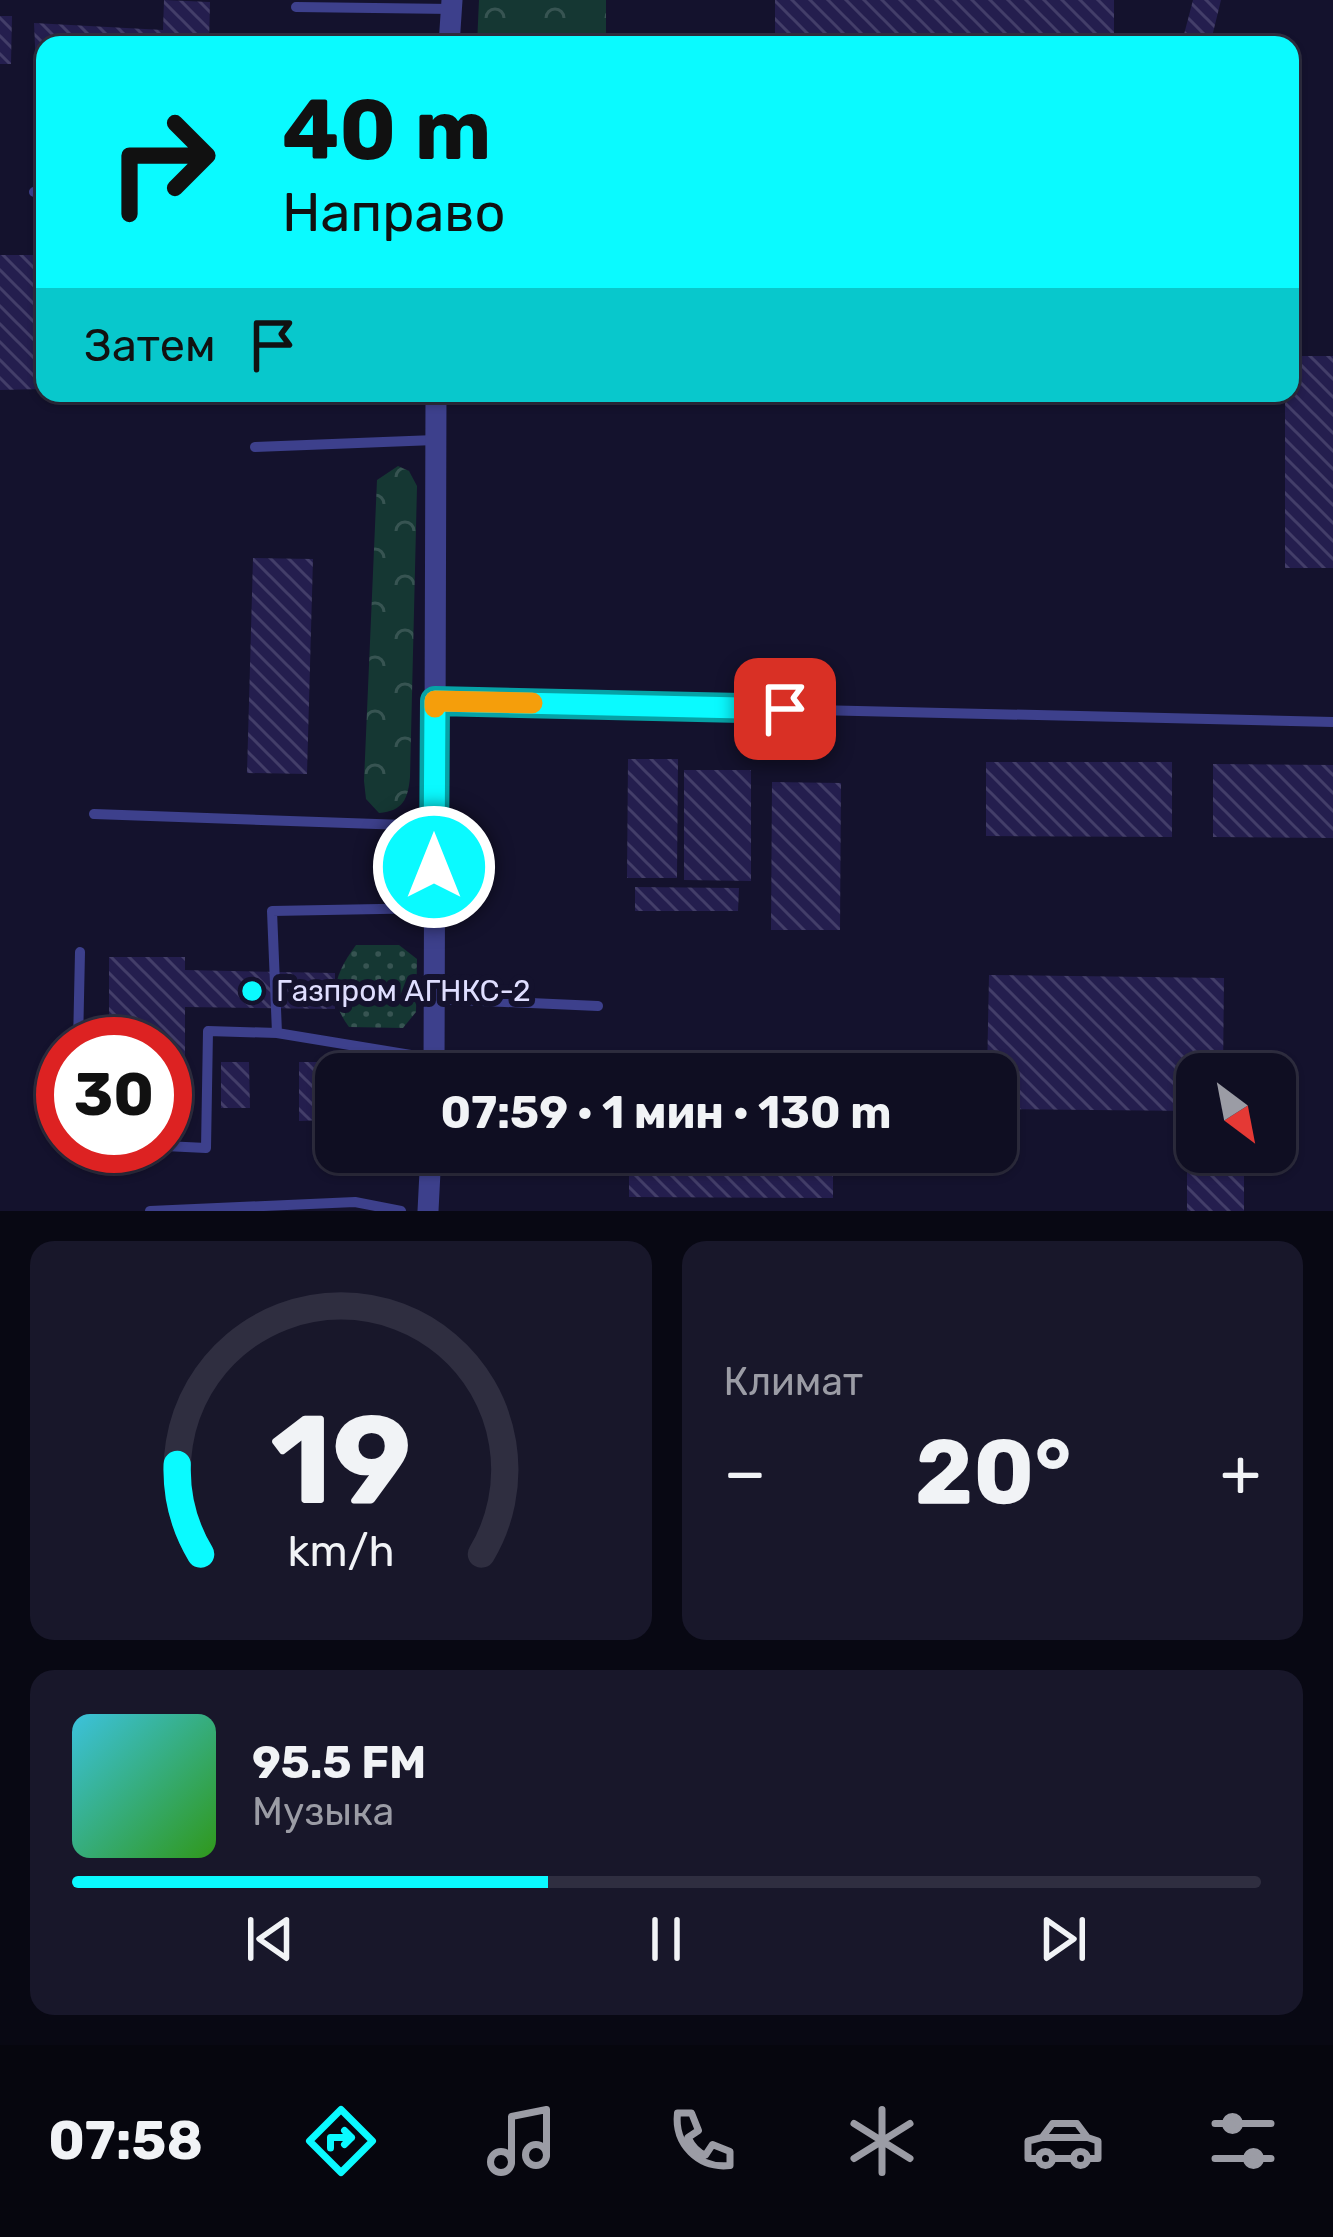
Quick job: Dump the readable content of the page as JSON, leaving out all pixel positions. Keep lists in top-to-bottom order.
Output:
{
  "places": ["Газпром АГНКС-2"],
  "north": "bottom right",
  "page": {
    "turn": ["40 m", "Направо"],
    "then": "Затем",
    "limit": "30",
    "trip": "07:59 · 1 мин · 130 m",
    "tile": "Климат",
    "heat": ["−", "20°", "+"],
    "song": ["95.5 FM", "Музыка"],
    "tabs": "07:58",
    "gauge": ["19", "km/h"]
  }
}
